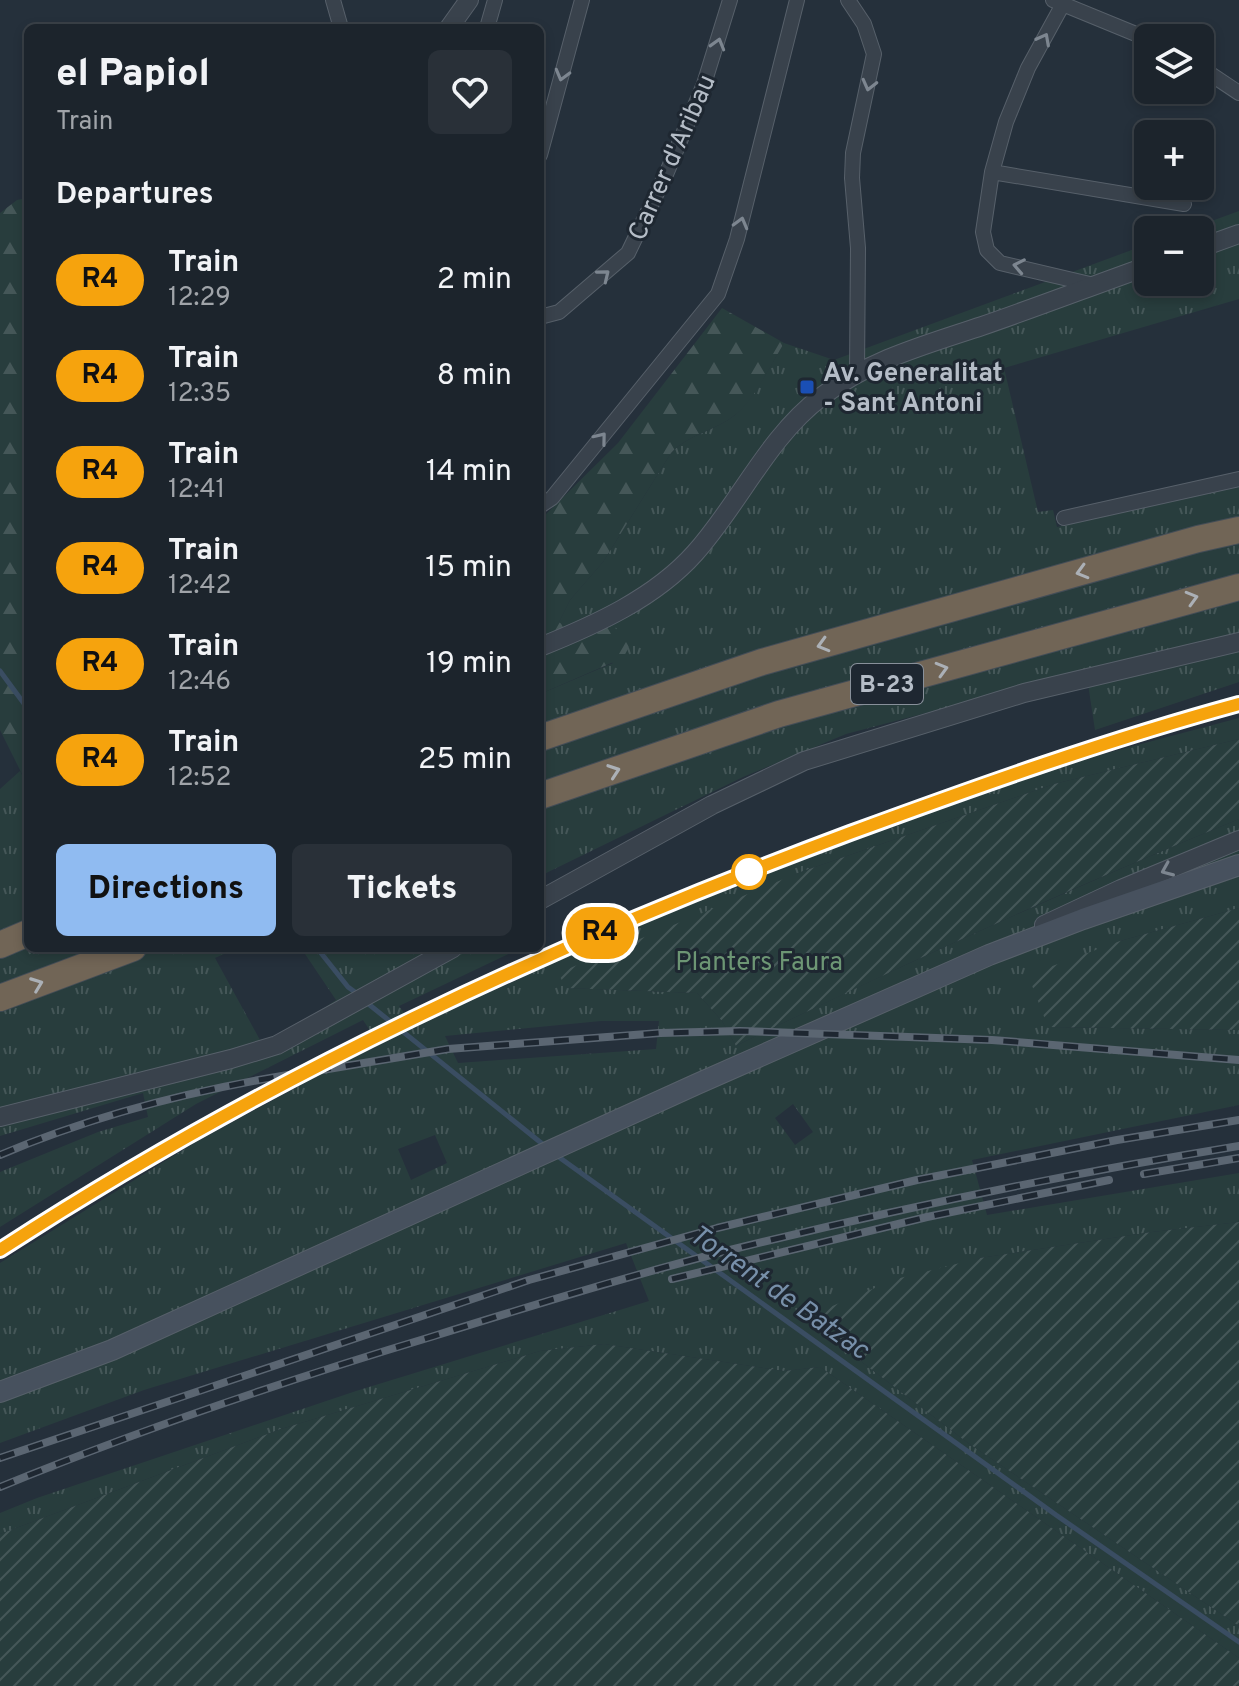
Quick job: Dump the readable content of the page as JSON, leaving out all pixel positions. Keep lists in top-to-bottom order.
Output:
{
  "streets": {
    "highway": ["B-23"],
    "street": ["Carrer d'Aribau"]
  },
  "water": ["Torrent de Batzac"],
  "parks": ["Planters Faura"],
  "places": {
    "transit": ["Av. Generalitat - Sant Antoni"]
  },
  "page": {
    "on_map": "R4",
    "map_buttons": ["+", "−"],
    "heading": [
      ["el Papiol", "Train"],
      "Departures"
    ],
    "list": [
      {
        "mark": "R4",
        "name": "Train",
        "note": "12:29",
        "value": "2 min"
      },
      {
        "mark": "R4",
        "name": "Train",
        "note": "12:35",
        "value": "8 min"
      },
      {
        "mark": "R4",
        "name": "Train",
        "note": "12:41",
        "value": "14 min"
      },
      {
        "mark": "R4",
        "name": "Train",
        "note": "12:42",
        "value": "15 min"
      },
      {
        "mark": "R4",
        "name": "Train",
        "note": "12:46",
        "value": "19 min"
      },
      {
        "mark": "R4",
        "name": "Train",
        "note": "12:52",
        "value": "25 min"
      }
    ],
    "buttons": ["Directions", "Tickets"]
  }
}
